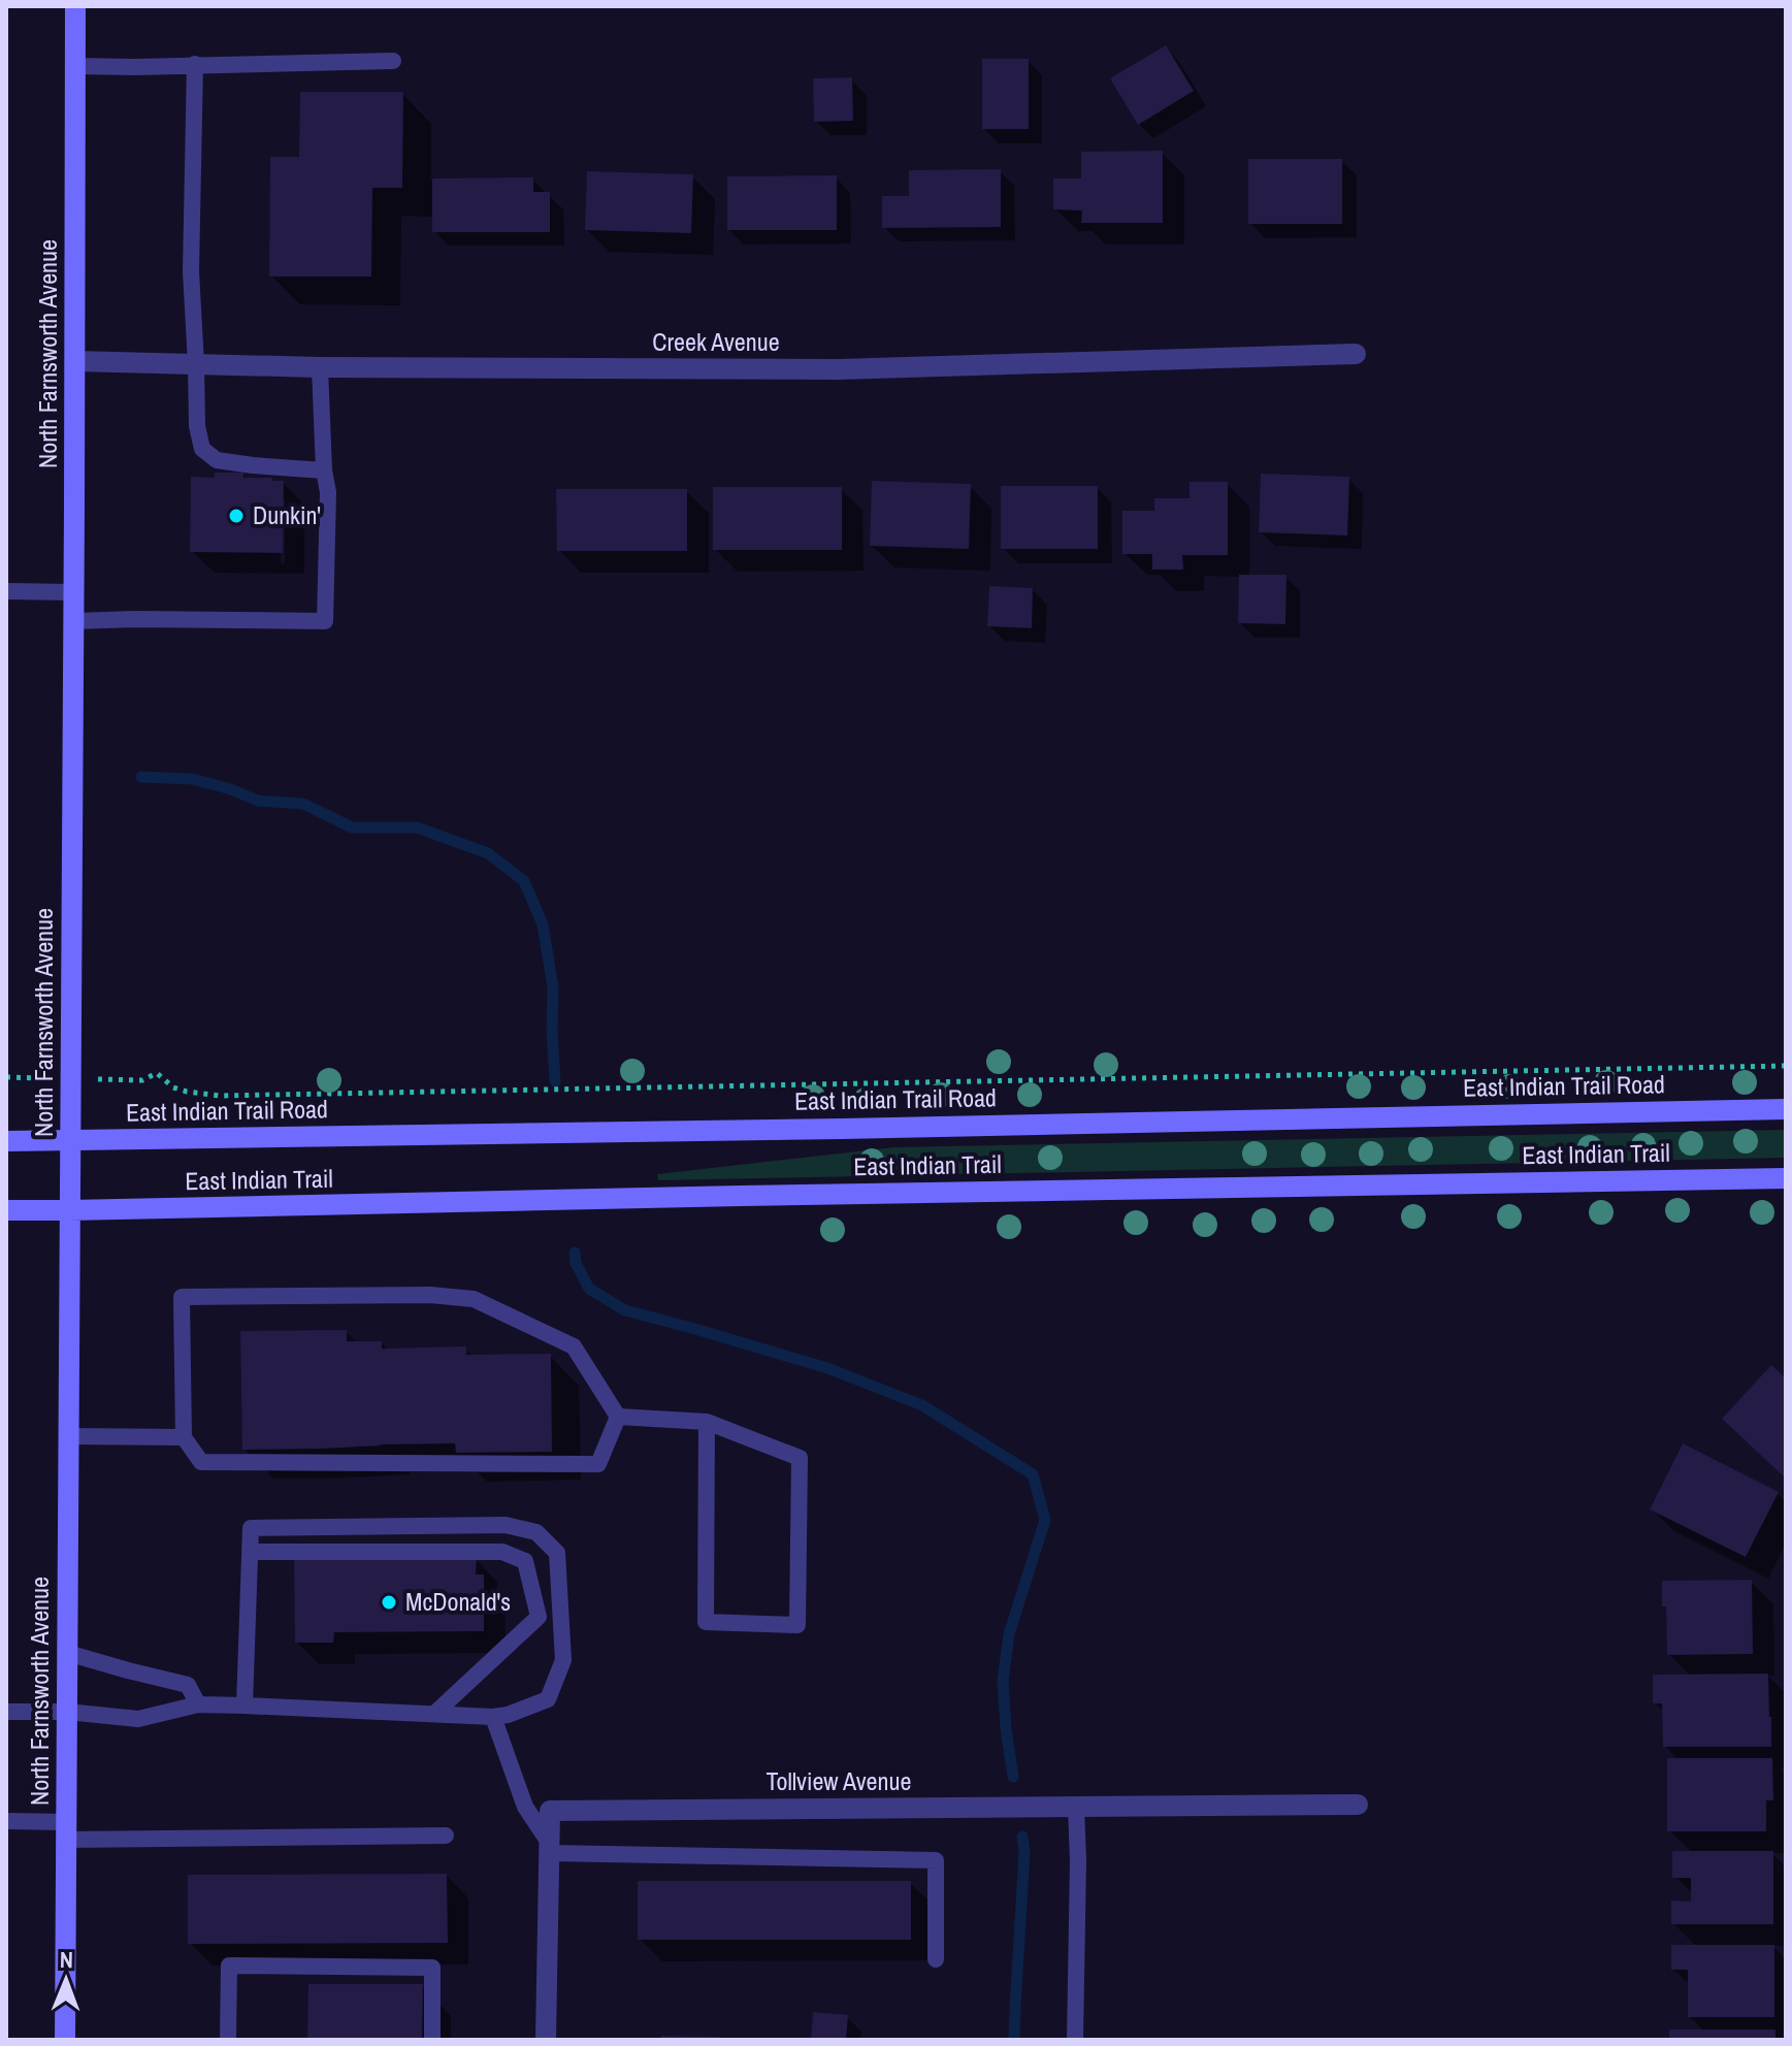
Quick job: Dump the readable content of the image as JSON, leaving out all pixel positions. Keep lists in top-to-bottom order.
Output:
{
  "streets": {
    "main road": ["North Farnsworth Avenue", "East Indian Trail Road", "East Indian Trail"],
    "street": ["Creek Avenue", "Tollview Avenue"]
  },
  "crossings": [
    ["Creek Avenue", "North Farnsworth Avenue"],
    ["North Farnsworth Avenue", "East Indian Trail Road"],
    ["North Farnsworth Avenue", "East Indian Trail"]
  ],
  "places": ["Dunkin'", "McDonald's"],
  "north": "top"
}
